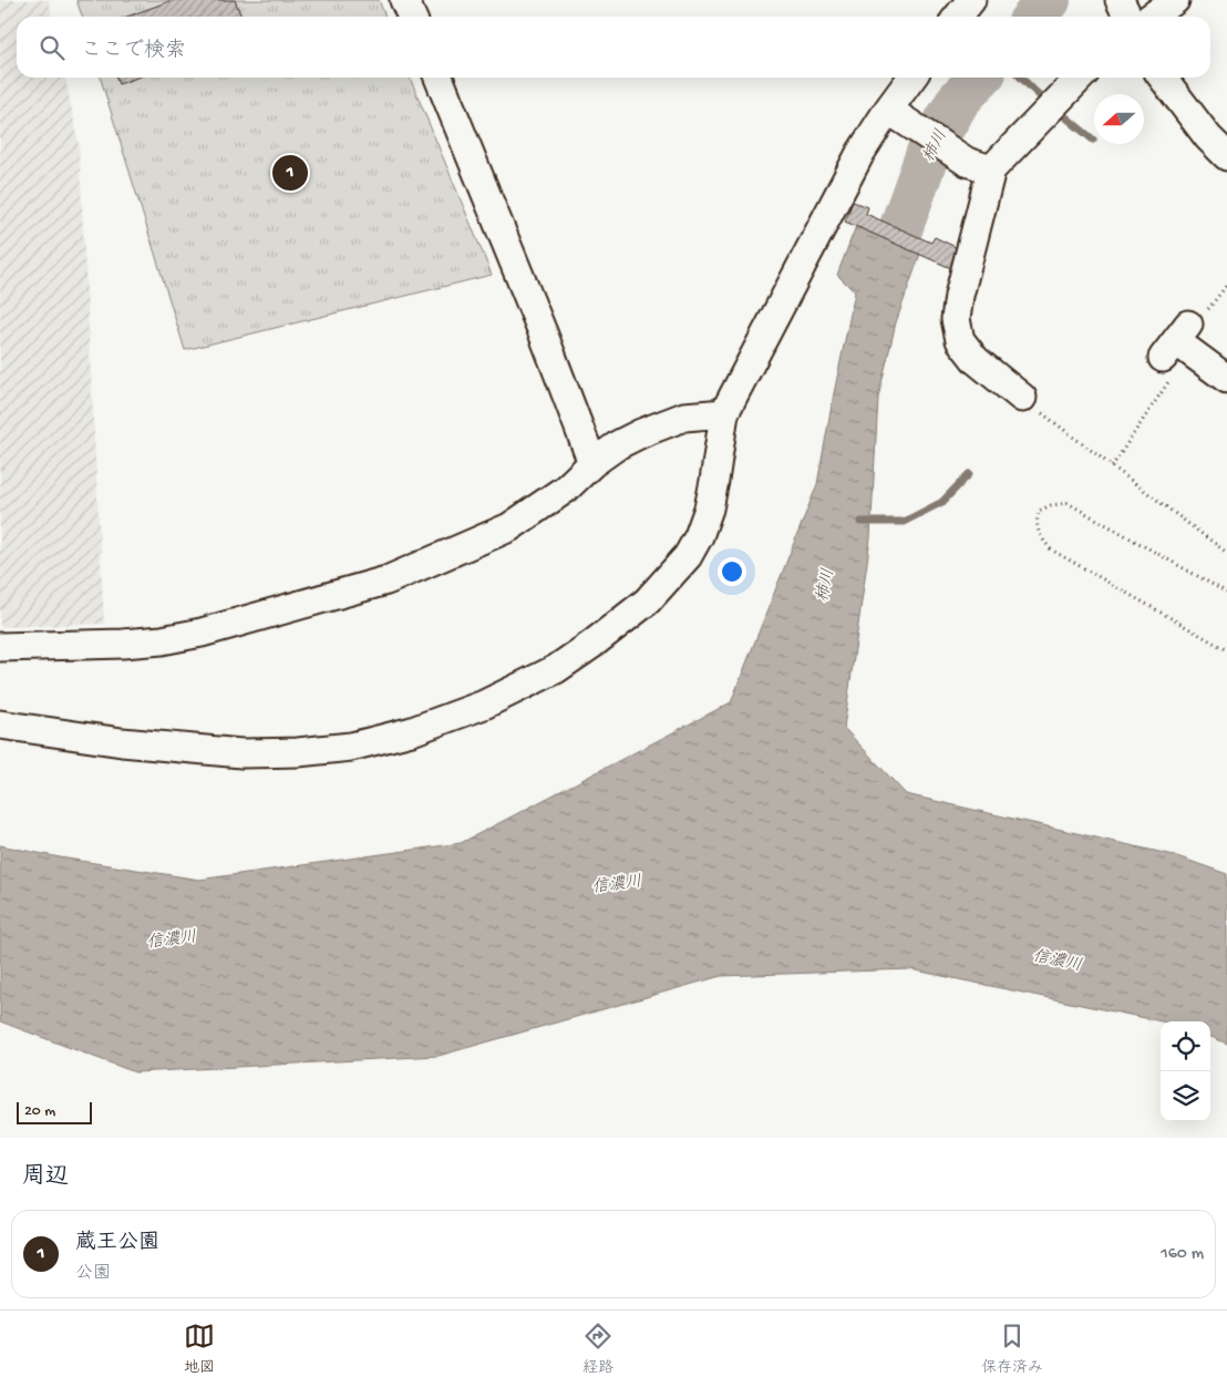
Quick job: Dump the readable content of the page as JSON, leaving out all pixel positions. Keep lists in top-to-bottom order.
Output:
{
  "water": ["柿川", "信濃川"],
  "scale_bar": "20 m",
  "north": "left",
  "page": {
    "search": "ここで検索",
    "pins": "1",
    "scale": "20 m",
    "heading": "周辺",
    "list": [
      {
        "mark": "1",
        "name": "蔵王公園",
        "note": "公園",
        "value": "160 m"
      }
    ],
    "nav": ["地図", "経路", "保存済み"]
  }
}
